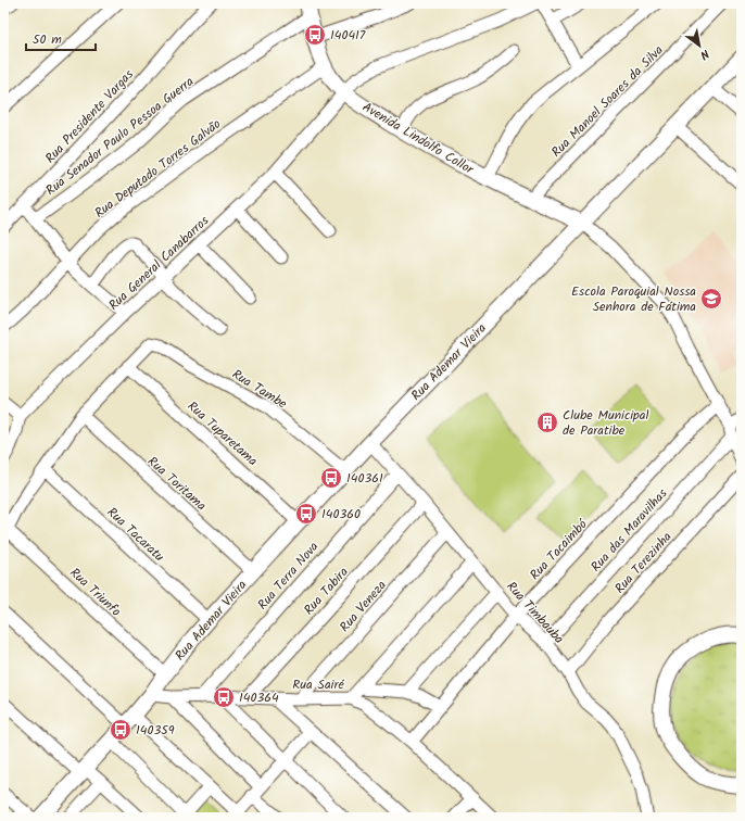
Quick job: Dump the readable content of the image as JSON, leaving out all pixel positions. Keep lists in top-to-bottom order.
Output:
{
  "streets": {
    "main road": ["Avenida Lindolfo Collor", "Rua Ademar Vieira"],
    "street": [
      "Rua Manoel Soares da Silva",
      "Rua Presidente Vargas",
      "Rua Senador Paulo Pessoa Guerra",
      "Rua Deputado Torres Galvão",
      "Rua General Canabarros",
      "Rua Tambe",
      "Rua Tuparetama",
      "Rua Toritama",
      "Rua das Maravilhas",
      "Rua Tacaratu",
      "Rua Tacaimbó",
      "Rua Terezinha",
      "Rua Terra Nova",
      "Rua Tabira",
      "Rua Triunfo",
      "Rua Veneza",
      "Rua Timbauba",
      "Rua Sairé"
    ]
  },
  "crossings": [
    ["Rua Manoel Soares da Silva", "Avenida Lindolfo Collor"],
    ["Rua Senador Paulo Pessoa Guerra", "Avenida Lindolfo Collor"],
    ["Avenida Lindolfo Collor", "Rua Deputado Torres Galvão"],
    ["Avenida Lindolfo Collor", "Rua General Canabarros"],
    ["Avenida Lindolfo Collor", "Rua Ademar Vieira"],
    ["Rua Ademar Vieira", "Rua Tambe"],
    ["Rua Ademar Vieira", "Rua Tuparetama"],
    ["Rua Ademar Vieira", "Rua Toritama"],
    ["Rua Ademar Vieira", "Rua Tacaratu"],
    ["Rua Ademar Vieira", "Rua Triunfo"],
    ["Rua Ademar Vieira", "Rua Timbauba"],
    ["Rua Ademar Vieira", "Rua Sairé"],
    ["Rua Tambe", "Rua Tuparetama"],
    ["Rua das Maravilhas", "Rua Timbauba"],
    ["Rua Tacaimbó", "Rua Timbauba"],
    ["Rua Tacaimbó", "Rua Sairé"],
    ["Rua Terezinha", "Rua Timbauba"],
    ["Rua Terra Nova", "Rua Timbauba"],
    ["Rua Terra Nova", "Rua Sairé"],
    ["Rua Tabira", "Rua Timbauba"],
    ["Rua Tabira", "Rua Sairé"],
    ["Rua Veneza", "Rua Timbauba"],
    ["Rua Veneza", "Rua Sairé"]
  ],
  "places": {
    "bus stop": [
      "140417",
      "140361",
      "140360",
      "140364",
      "140359"
    ],
    "school or university": ["Escola Paroquial Nossa Senhora de Fátima"],
    "building": ["Clube Municipal de Paratibe"]
  },
  "scale_bar": "50 m",
  "north": "bottom right"
}
